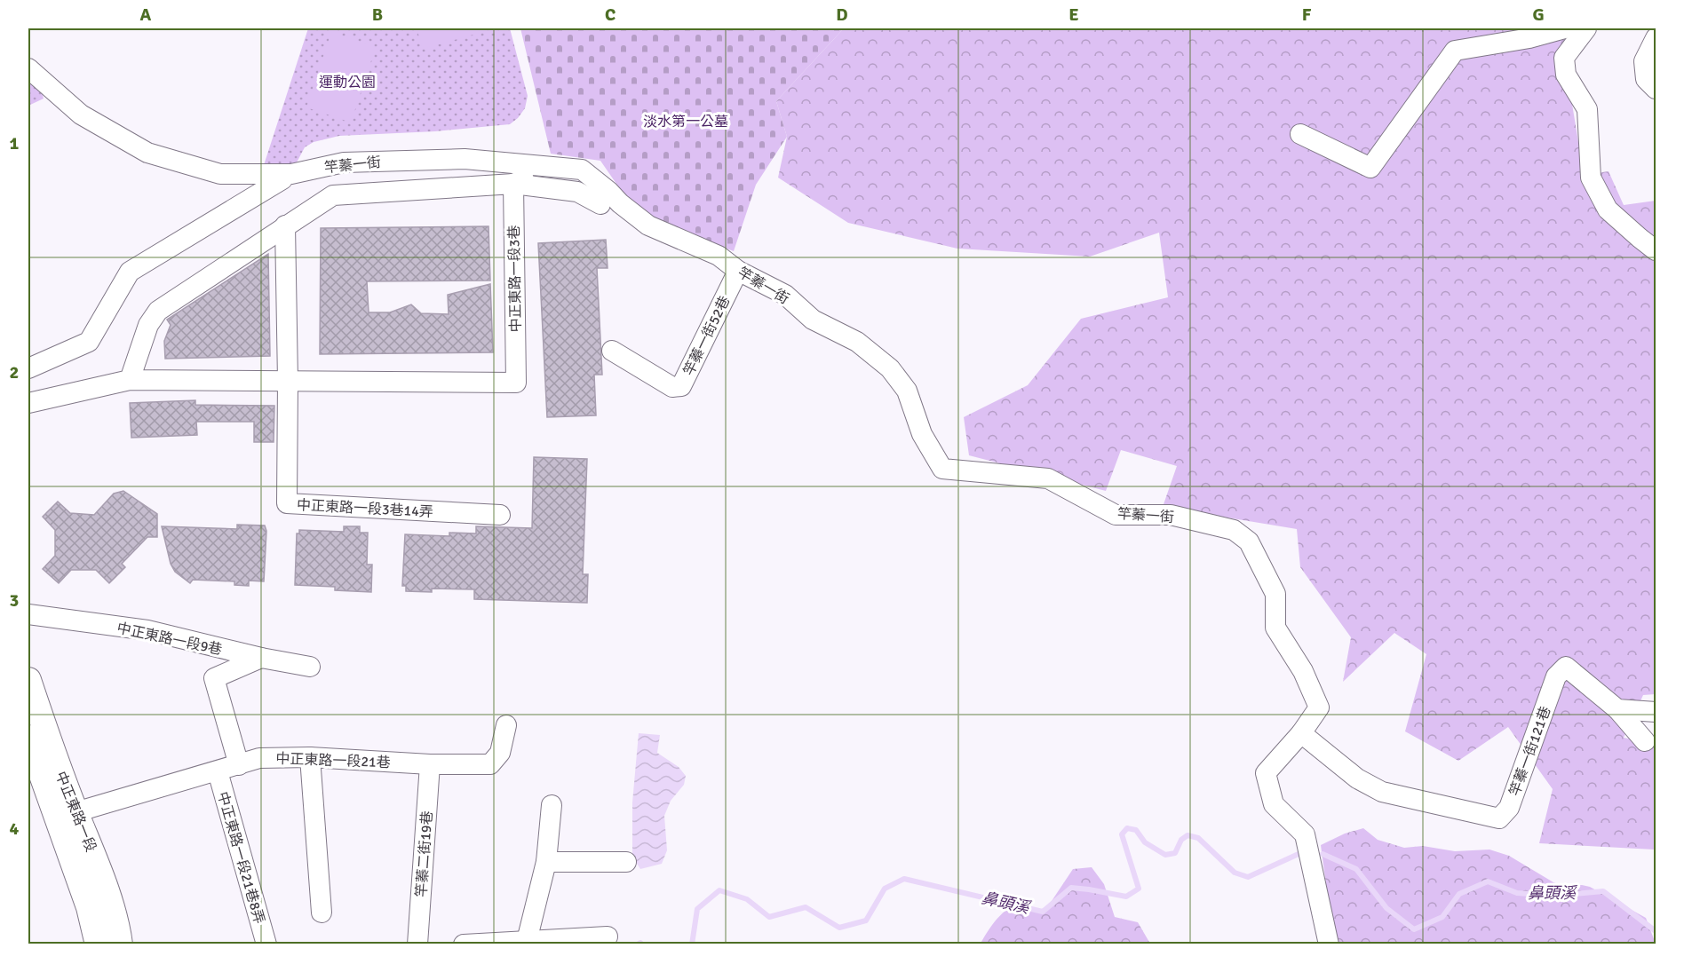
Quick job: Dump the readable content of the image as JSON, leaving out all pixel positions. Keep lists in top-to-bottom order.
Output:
{
  "streets": {
    "main road": ["中正東路一段"],
    "street": [
      "竿蓁一街",
      "中正東路一段3巷",
      "竿蓁一街52巷",
      "中正東路一段3巷14弄",
      "中正東路一段9巷",
      "竿蓁一街121巷",
      "中正東路一段21巷",
      "竿蓁二街19巷",
      "中正東路一段21巷8弄"
    ]
  },
  "crossings": [
    ["竿蓁一街", "竿蓁一街52巷"],
    ["竿蓁一街", "竿蓁一街121巷"],
    ["中正東路一段3巷", "中正東路一段3巷14弄"],
    ["中正東路一段21巷", "中正東路一段"],
    ["中正東路一段21巷", "竿蓁二街19巷"],
    ["中正東路一段21巷", "中正東路一段21巷8弄"]
  ],
  "water": ["鼻頭溪"],
  "parks": ["運動公園", "淡水第一公墓"],
  "grid": {
    "columns": [
      "A",
      "B",
      "C",
      "D",
      "E",
      "F",
      "G"
    ],
    "rows": [
      "1",
      "2",
      "3",
      "4"
    ]
  }
}
